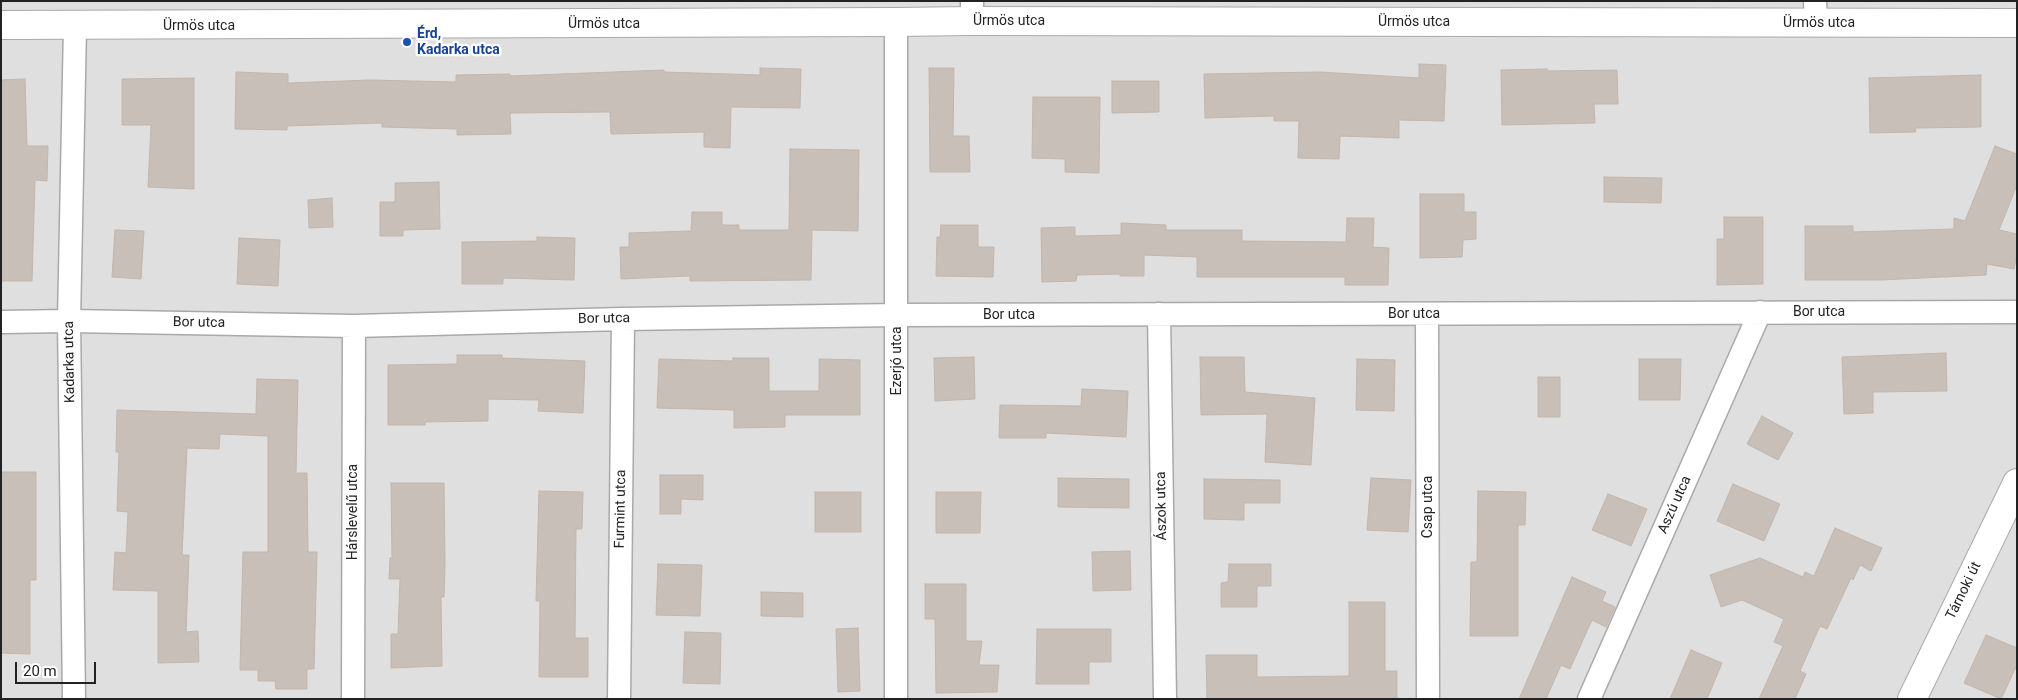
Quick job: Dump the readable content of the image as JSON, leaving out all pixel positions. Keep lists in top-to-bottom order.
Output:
{
  "streets": {
    "street": [
      "Ürmös utca",
      "Bor utca",
      "Ezerjó utca",
      "Kadarka utca",
      "Aszú utca",
      "Ászok utca",
      "Csap utca",
      "Furmint utca",
      "Hárslevelű utca",
      "Tárnoki út"
    ]
  },
  "crossings": [
    ["Ürmös utca", "Ezerjó utca"],
    ["Ürmös utca", "Kadarka utca"],
    ["Bor utca", "Ezerjó utca"],
    ["Bor utca", "Kadarka utca"],
    ["Bor utca", "Aszú utca"],
    ["Bor utca", "Ászok utca"],
    ["Bor utca", "Csap utca"],
    ["Bor utca", "Furmint utca"],
    ["Bor utca", "Hárslevelű utca"]
  ],
  "places": ["Érd, Kadarka utca"],
  "scale_bar": "20 m"
}
